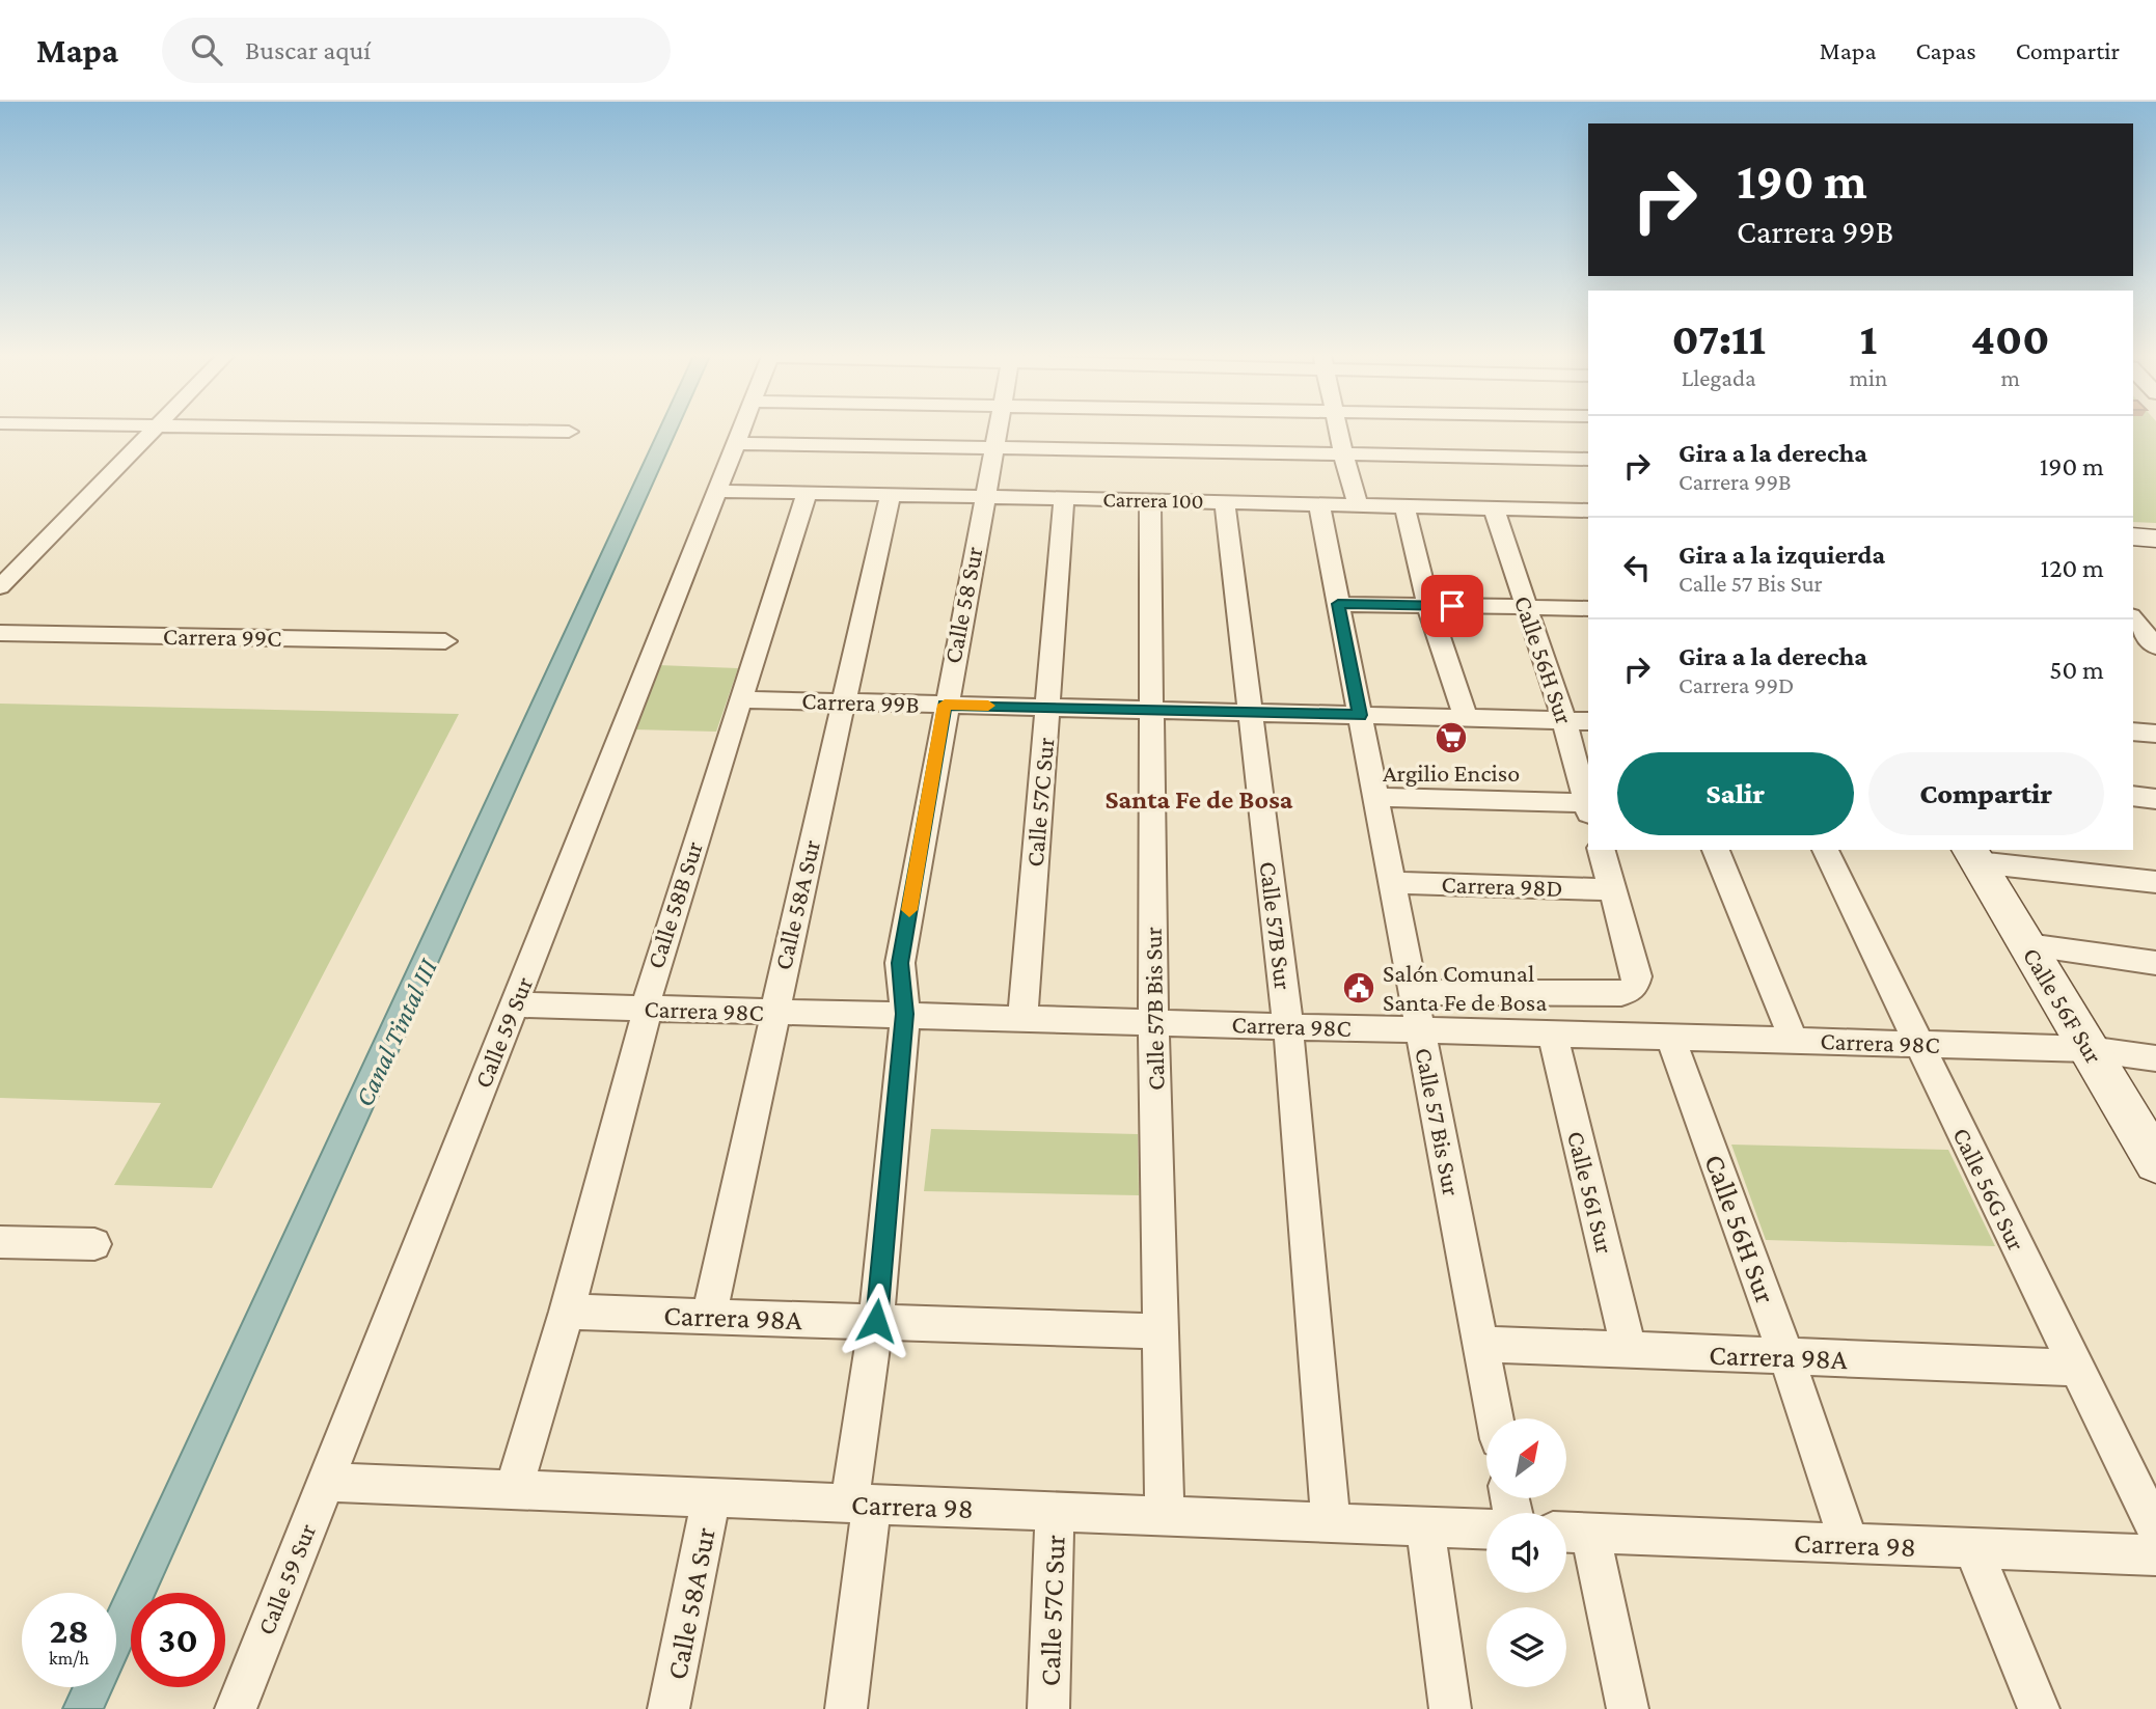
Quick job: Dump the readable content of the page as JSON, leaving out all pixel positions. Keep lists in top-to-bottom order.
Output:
{
  "streets": {
    "street": [
      "Carrera 100",
      "Calle 58 Sur",
      "Carrera 99C",
      "Calle 56H Sur",
      "Carrera 99B",
      "Calle 57C Sur",
      "Carrera 98D",
      "Calle 58B Sur",
      "Calle 58A Sur",
      "Calle 57B Sur",
      "Calle 56F Sur",
      "Calle 57B Bis Sur",
      "Carrera 98C",
      "Calle 59 Sur",
      "Calle 57 Bis Sur",
      "Calle 56G Sur",
      "Calle 56I Sur",
      "Carrera 98A",
      "Carrera 98"
    ]
  },
  "crossings": [
    ["Carrera 100", "Calle 58 Sur"],
    ["Carrera 100", "Calle 56H Sur"],
    ["Carrera 100", "Calle 57C Sur"],
    ["Carrera 100", "Calle 58B Sur"],
    ["Carrera 100", "Calle 58A Sur"],
    ["Carrera 100", "Calle 57B Sur"],
    ["Carrera 100", "Calle 57B Bis Sur"],
    ["Carrera 100", "Calle 59 Sur"],
    ["Carrera 100", "Calle 57 Bis Sur"],
    ["Calle 58 Sur", "Carrera 99B"],
    ["Calle 58 Sur", "Carrera 98C"],
    ["Calle 58 Sur", "Carrera 98A"],
    ["Calle 58 Sur", "Carrera 98"],
    ["Calle 56H Sur", "Carrera 99B"],
    ["Calle 56H Sur", "Carrera 98C"],
    ["Calle 56H Sur", "Carrera 98A"],
    ["Calle 56H Sur", "Carrera 98"],
    ["Carrera 99B", "Calle 57C Sur"],
    ["Carrera 99B", "Calle 58B Sur"],
    ["Carrera 99B", "Calle 58A Sur"],
    ["Carrera 99B", "Calle 57B Sur"],
    ["Carrera 99B", "Calle 57B Bis Sur"],
    ["Carrera 99B", "Calle 57 Bis Sur"],
    ["Calle 57C Sur", "Carrera 98C"],
    ["Calle 57C Sur", "Carrera 98"],
    ["Carrera 98D", "Calle 57 Bis Sur"],
    ["Calle 58B Sur", "Carrera 98C"],
    ["Calle 58B Sur", "Carrera 98A"],
    ["Calle 58B Sur", "Carrera 98"],
    ["Calle 58A Sur", "Carrera 98C"],
    ["Calle 58A Sur", "Carrera 98A"],
    ["Calle 58A Sur", "Carrera 98"],
    ["Calle 57B Sur", "Carrera 98C"],
    ["Calle 57B Sur", "Carrera 98"],
    ["Calle 56F Sur", "Carrera 98C"],
    ["Calle 57B Bis Sur", "Carrera 98C"],
    ["Calle 57B Bis Sur", "Carrera 98A"],
    ["Calle 57B Bis Sur", "Carrera 98"],
    ["Carrera 98C", "Calle 59 Sur"],
    ["Carrera 98C", "Calle 57 Bis Sur"],
    ["Carrera 98C", "Calle 56G Sur"],
    ["Carrera 98C", "Calle 56I Sur"],
    ["Calle 59 Sur", "Carrera 98"],
    ["Calle 57 Bis Sur", "Carrera 98A"],
    ["Calle 56G Sur", "Carrera 98A"],
    ["Calle 56I Sur", "Carrera 98A"]
  ],
  "districts": ["Santa Fe de Bosa"],
  "water": ["Canal Tintal III"],
  "places": {
    "supermarket": ["Argilio Enciso"],
    "public building": ["Salón Comunal Santa Fe de Bosa"]
  },
  "north": "top right",
  "page": {
    "header": "Mapa",
    "search": "Buscar aquí",
    "nav": ["Mapa", "Capas", "Compartir"],
    "turn": ["190 m", "Carrera 99B"],
    "eta": [
      "07:11",
      "Llegada",
      "1",
      "min",
      "400",
      "m"
    ],
    "list": [
      {
        "name": "Gira a la derecha",
        "note": "Carrera 99B",
        "value": "190 m"
      },
      {
        "name": "Gira a la izquierda",
        "note": "Calle 57 Bis Sur",
        "value": "120 m"
      },
      {
        "name": "Gira a la derecha",
        "note": "Carrera 99D",
        "value": "50 m"
      }
    ],
    "buttons": ["Salir", "Compartir"],
    "speed": "28 km/h",
    "limit": "30"
  }
}
